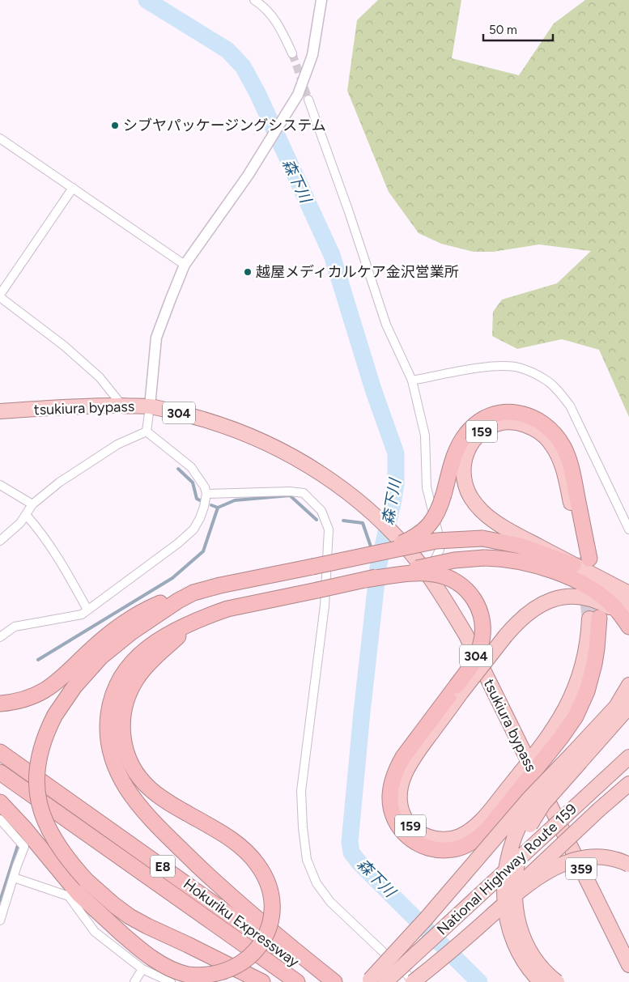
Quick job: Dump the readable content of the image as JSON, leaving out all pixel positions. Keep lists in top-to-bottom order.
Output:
{
  "streets": {
    "highway": [
      "tsukiura bypass",
      "304",
      "159",
      "E8",
      "359",
      "National Highway Route 159",
      "Hokuriku Expressway"
    ]
  },
  "water": ["森下川"],
  "places": ["シブヤパッケージングシステム", "越屋メディカルケア金沢営業所"],
  "scale_bar": "50 m"
}
